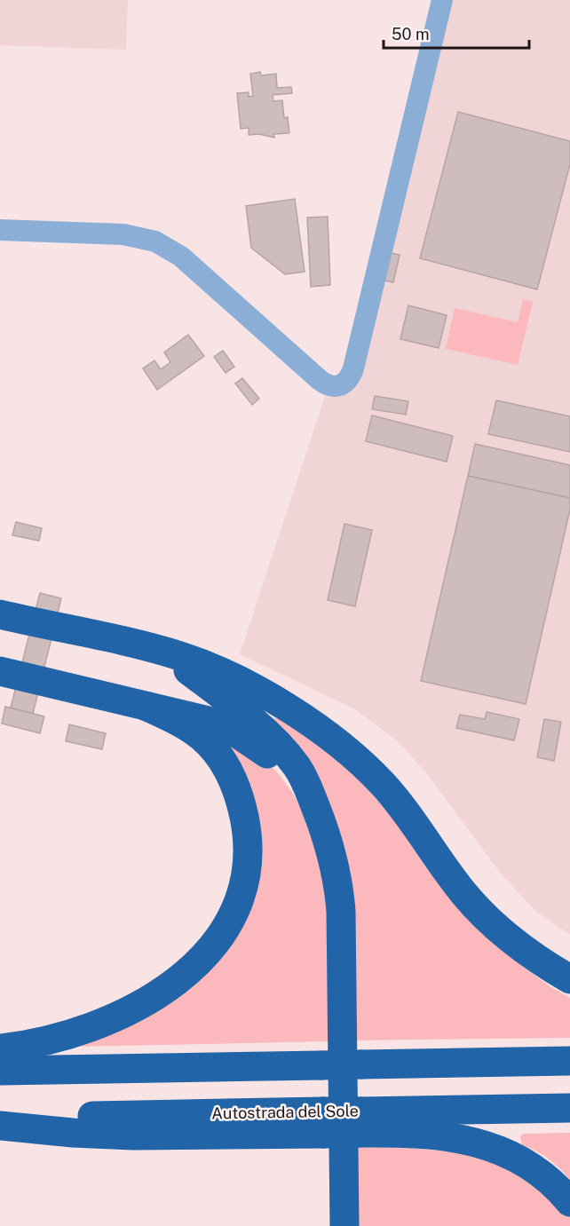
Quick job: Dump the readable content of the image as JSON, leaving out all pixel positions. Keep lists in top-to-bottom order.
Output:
{
  "streets": {
    "highway": ["Autostrada del Sole"]
  },
  "scale_bar": "50 m"
}
